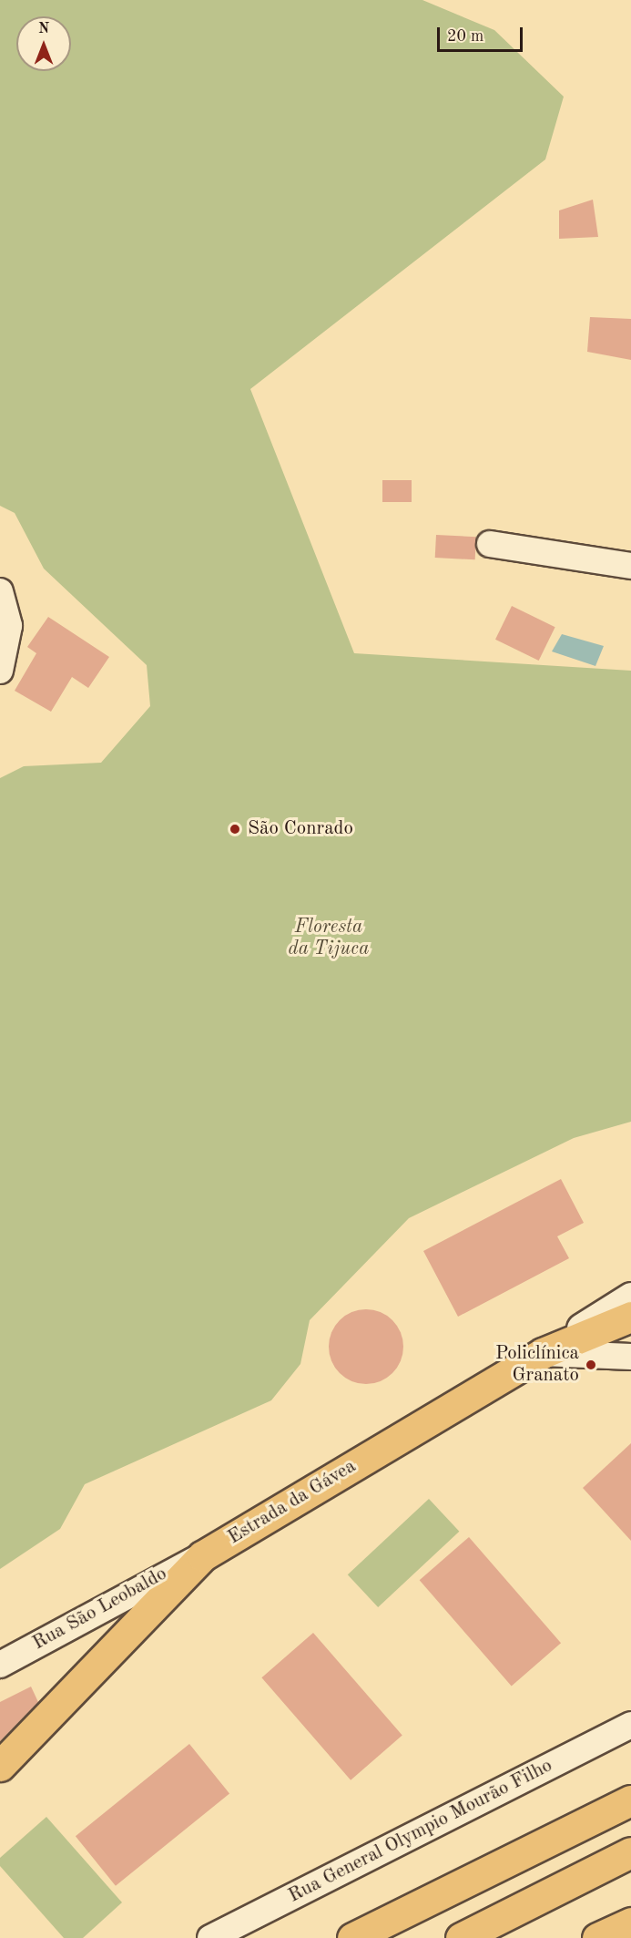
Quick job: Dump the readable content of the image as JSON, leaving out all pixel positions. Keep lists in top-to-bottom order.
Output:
{
  "streets": {
    "main road": ["Estrada da Gávea"],
    "street": ["Rua São Leobaldo", "Rua General Olympio Mourão Filho"]
  },
  "crossings": [
    ["Estrada da Gávea", "Rua São Leobaldo"]
  ],
  "parks": ["Floresta da Tijuca"],
  "places": ["São Conrado", "Policlínica Granato"],
  "scale_bar": "20 m",
  "north": "top"
}
